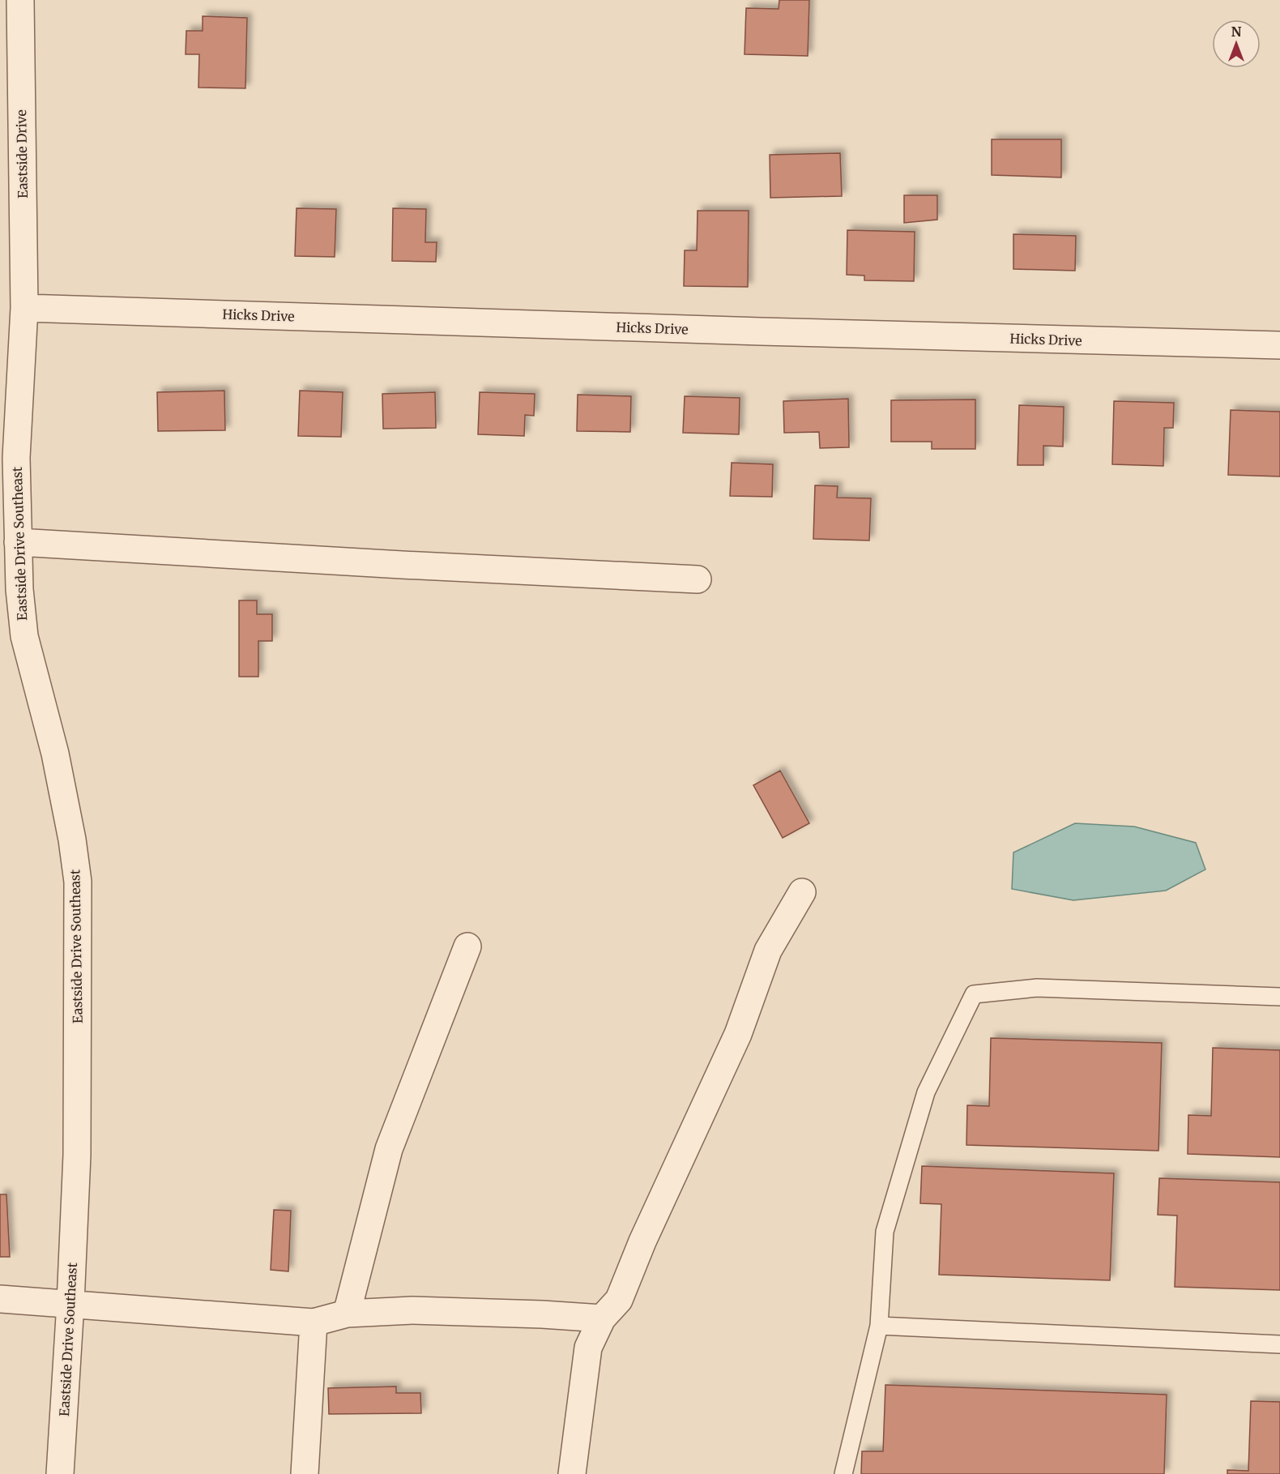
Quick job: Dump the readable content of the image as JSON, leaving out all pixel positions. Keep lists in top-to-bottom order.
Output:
{
  "streets": {
    "street": ["Eastside Drive", "Hicks Drive", "Eastside Drive Southeast"]
  },
  "crossings": [
    ["Eastside Drive", "Hicks Drive"],
    ["Eastside Drive", "Eastside Drive Southeast"],
    ["Hicks Drive", "Eastside Drive Southeast"]
  ],
  "north": "top"
}
